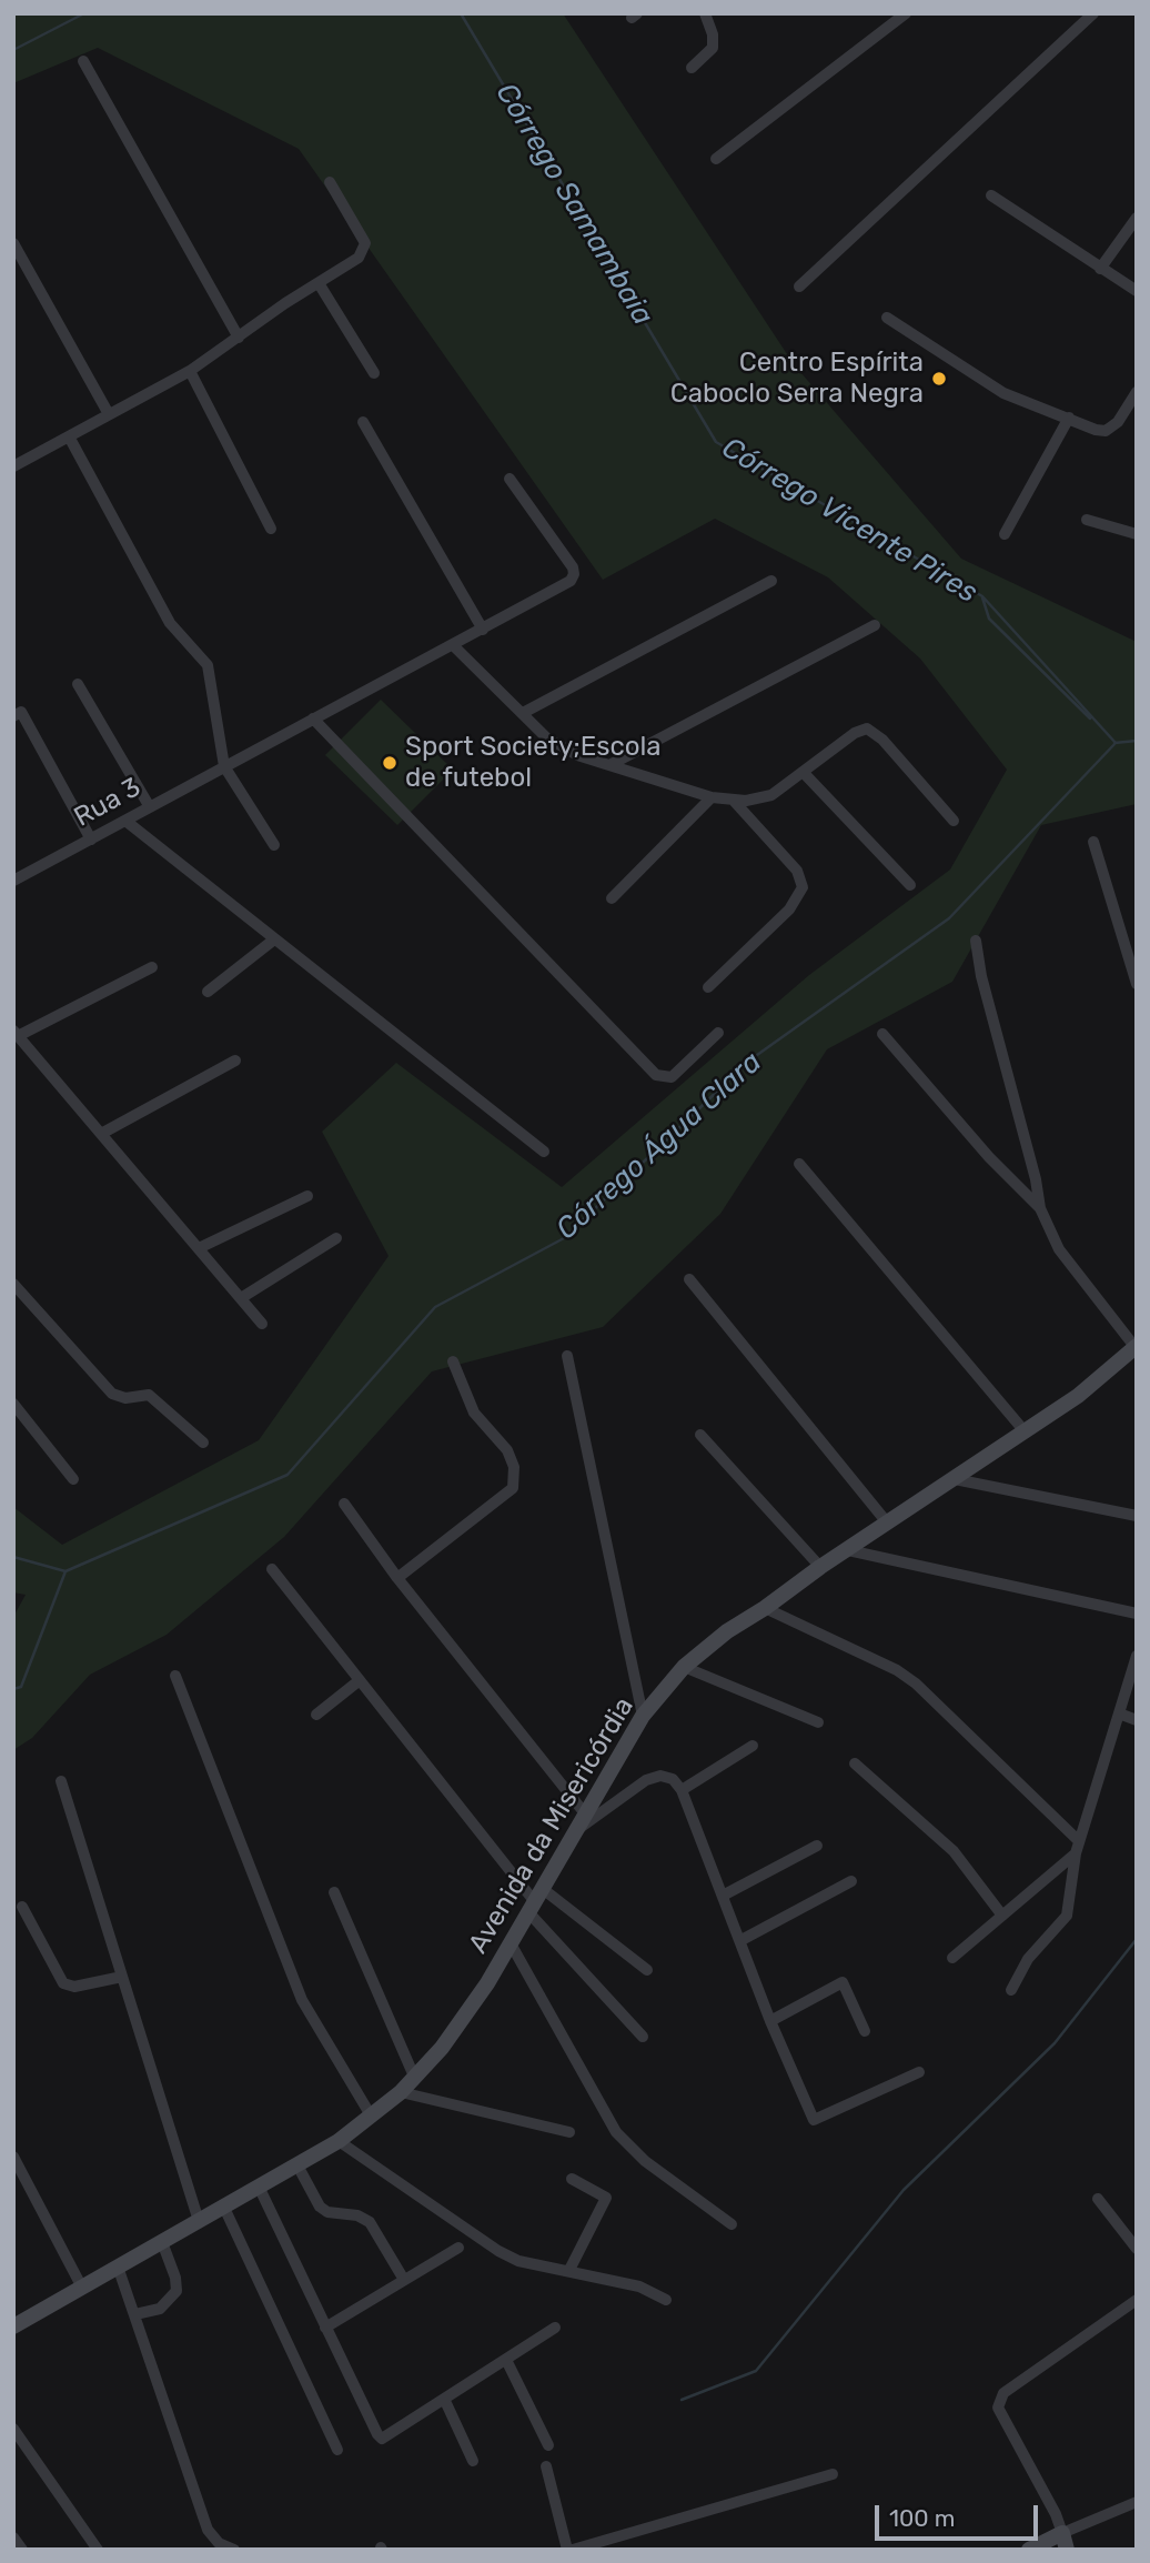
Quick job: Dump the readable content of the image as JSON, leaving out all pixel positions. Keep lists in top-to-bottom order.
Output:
{
  "streets": {
    "street": ["Rua 3", "Avenida da Misericórdia"]
  },
  "water": ["Córrego Samambaia", "Córrego Vicente Pires", "Córrego Água Clara"],
  "places": ["Centro Espírita Caboclo Serra Negra", "Sport Society;Escola de futebol"],
  "scale_bar": "100 m"
}
